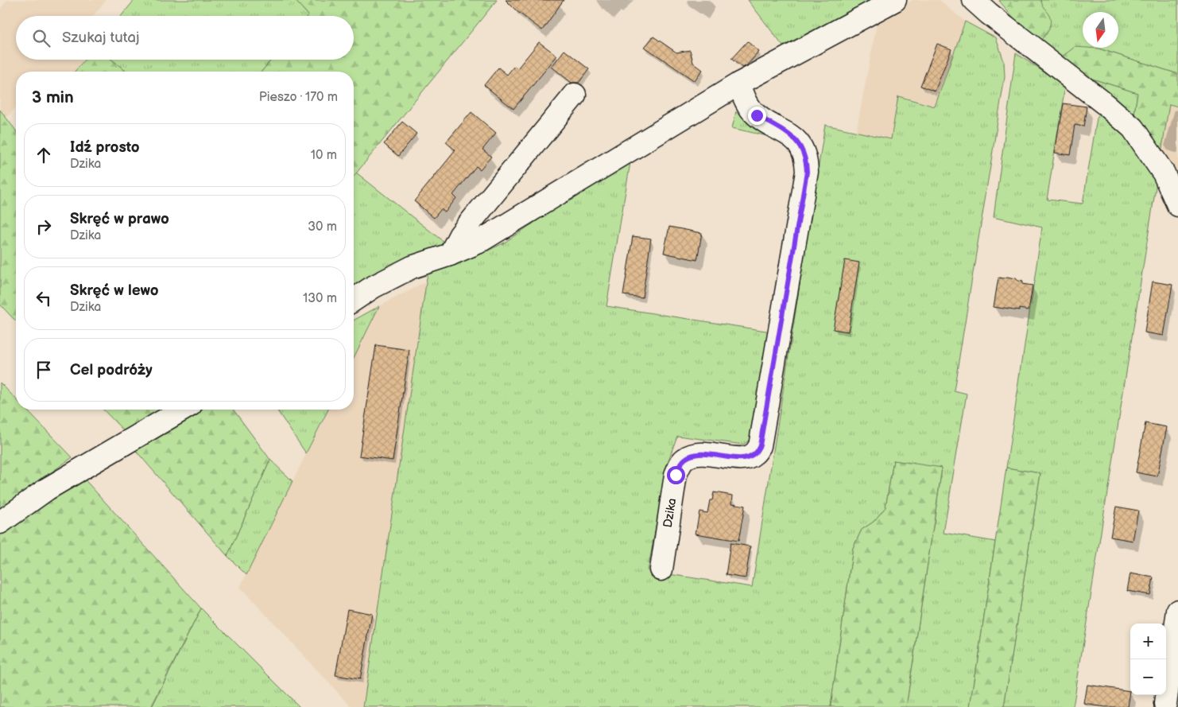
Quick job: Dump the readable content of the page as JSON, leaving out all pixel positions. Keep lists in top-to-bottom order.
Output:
{
  "streets": {
    "street": ["Dzika"]
  },
  "north": "bottom",
  "page": {
    "search": "Szukaj tutaj",
    "heading": ["3 min", "Pieszo · 170 m"],
    "list": [
      ["Idź prosto", "Dzika", "10 m"],
      ["Skręć w prawo", "Dzika", "30 m"],
      ["Skręć w lewo", "Dzika", "130 m"],
      "Cel podróży"
    ],
    "map_buttons": ["+", "−"]
  }
}
